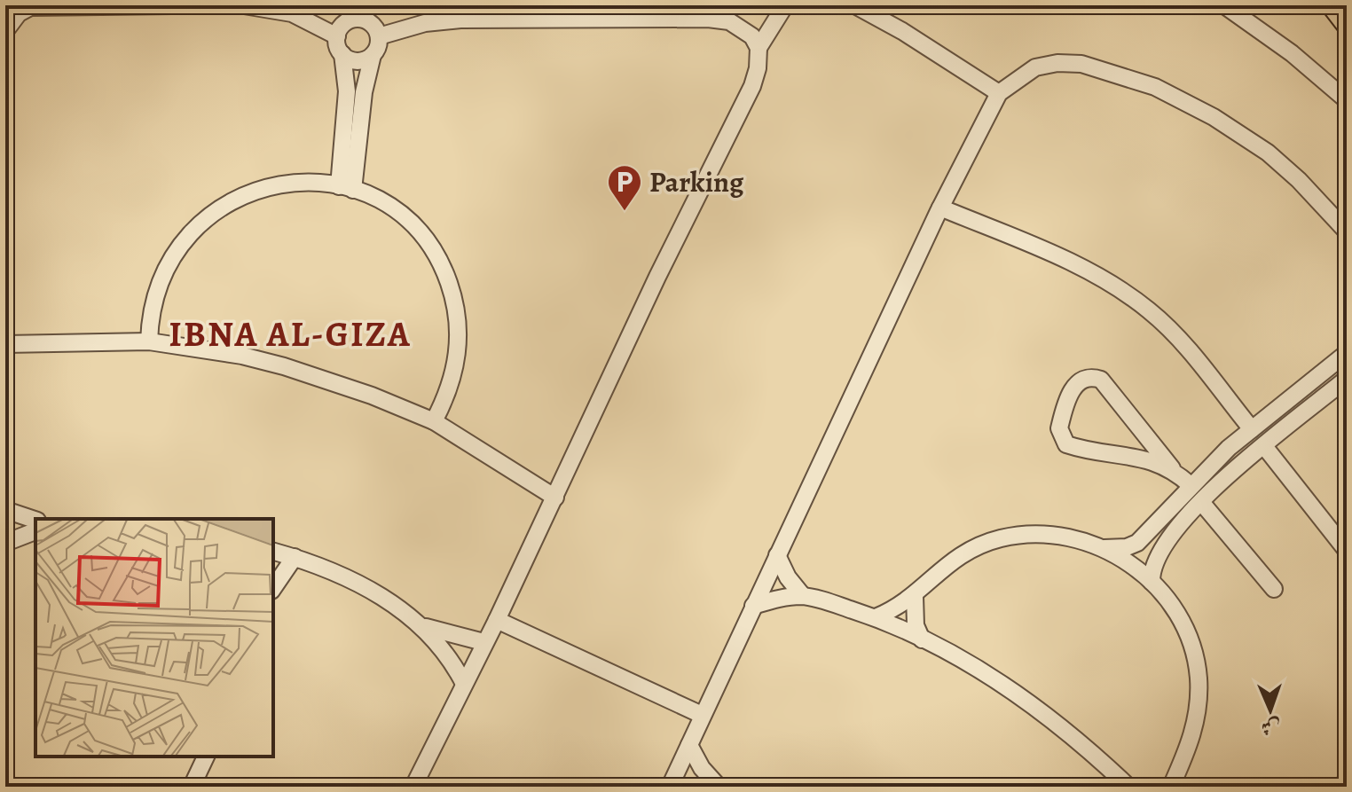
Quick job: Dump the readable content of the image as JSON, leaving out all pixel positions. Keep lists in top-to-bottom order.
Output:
{
  "districts": ["IBNA AL-GIZA"],
  "places": {
    "parking": ["Parking"]
  },
  "north": "bottom"
}
